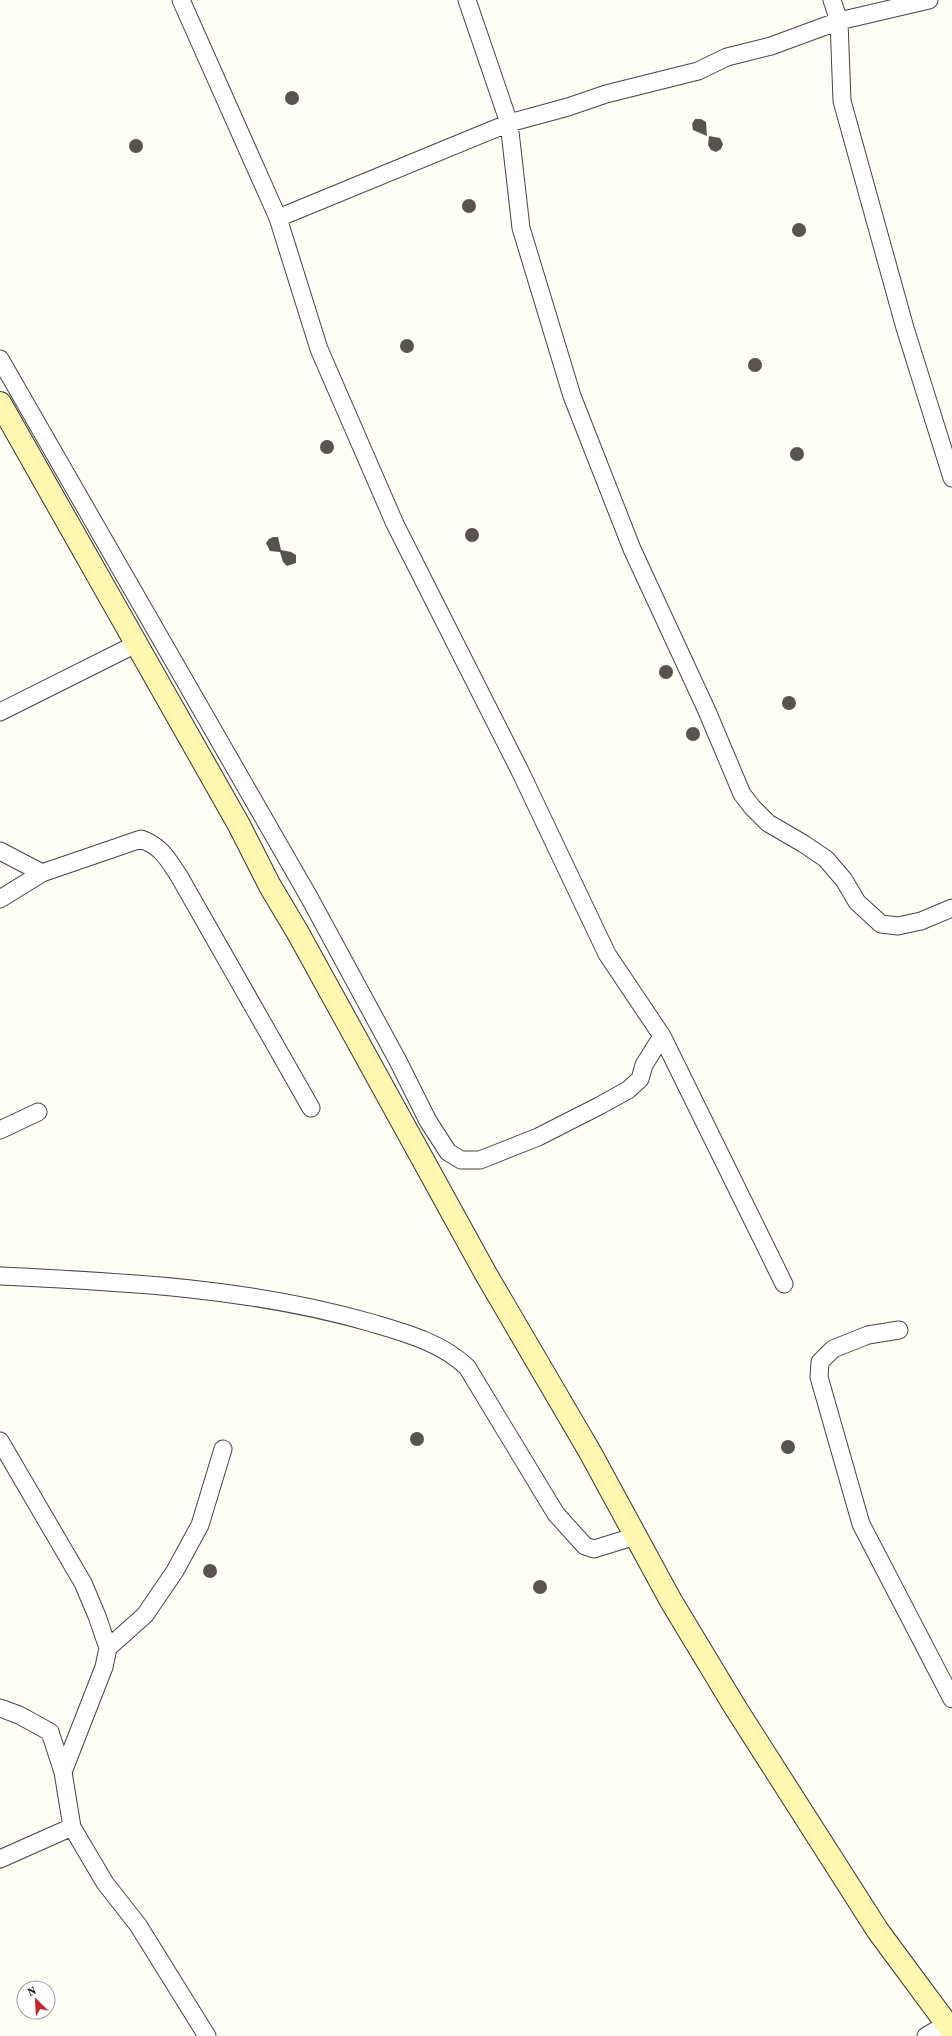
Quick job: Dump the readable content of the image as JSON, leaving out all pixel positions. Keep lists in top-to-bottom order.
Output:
{
  "north": "top left"
}
